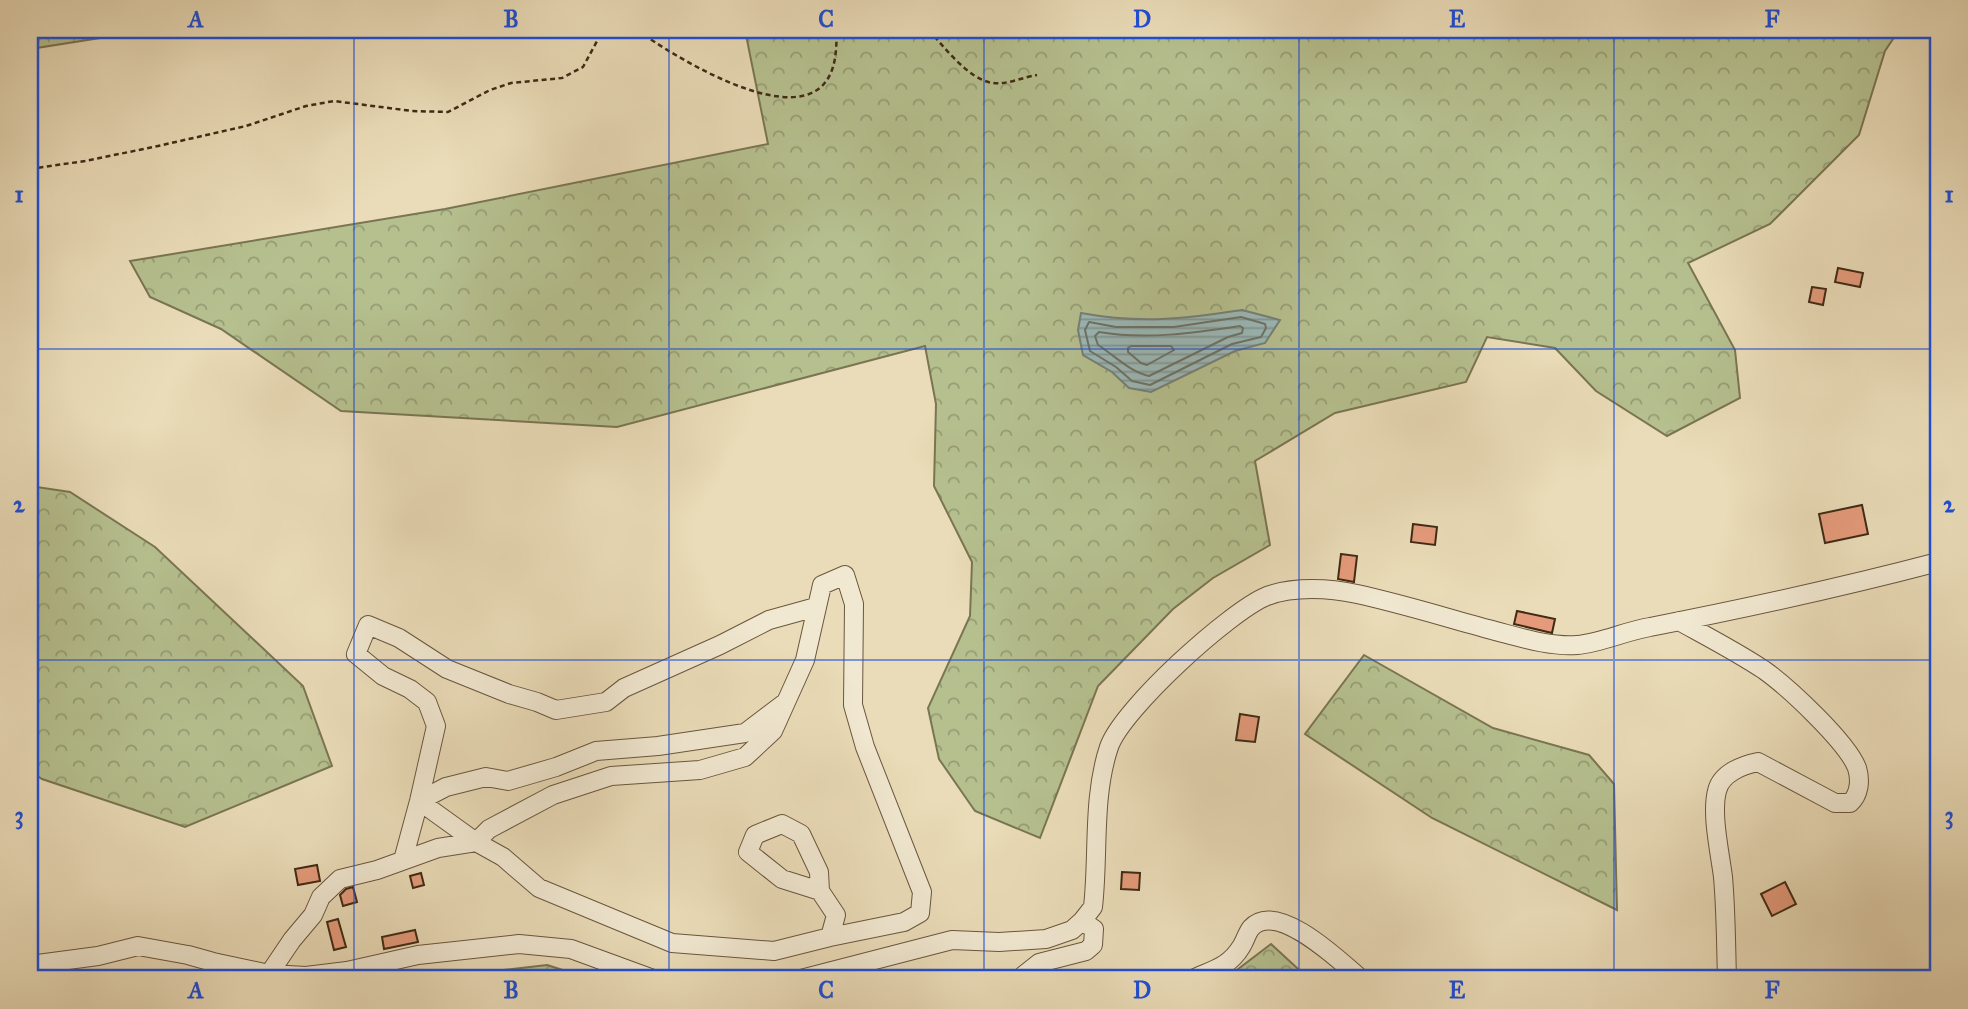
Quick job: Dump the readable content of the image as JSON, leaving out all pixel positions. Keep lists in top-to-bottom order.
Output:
{
  "grid": {
    "columns": [
      "A",
      "B",
      "C",
      "D",
      "E",
      "F"
    ],
    "rows": ["1", "2", "3"]
  }
}
